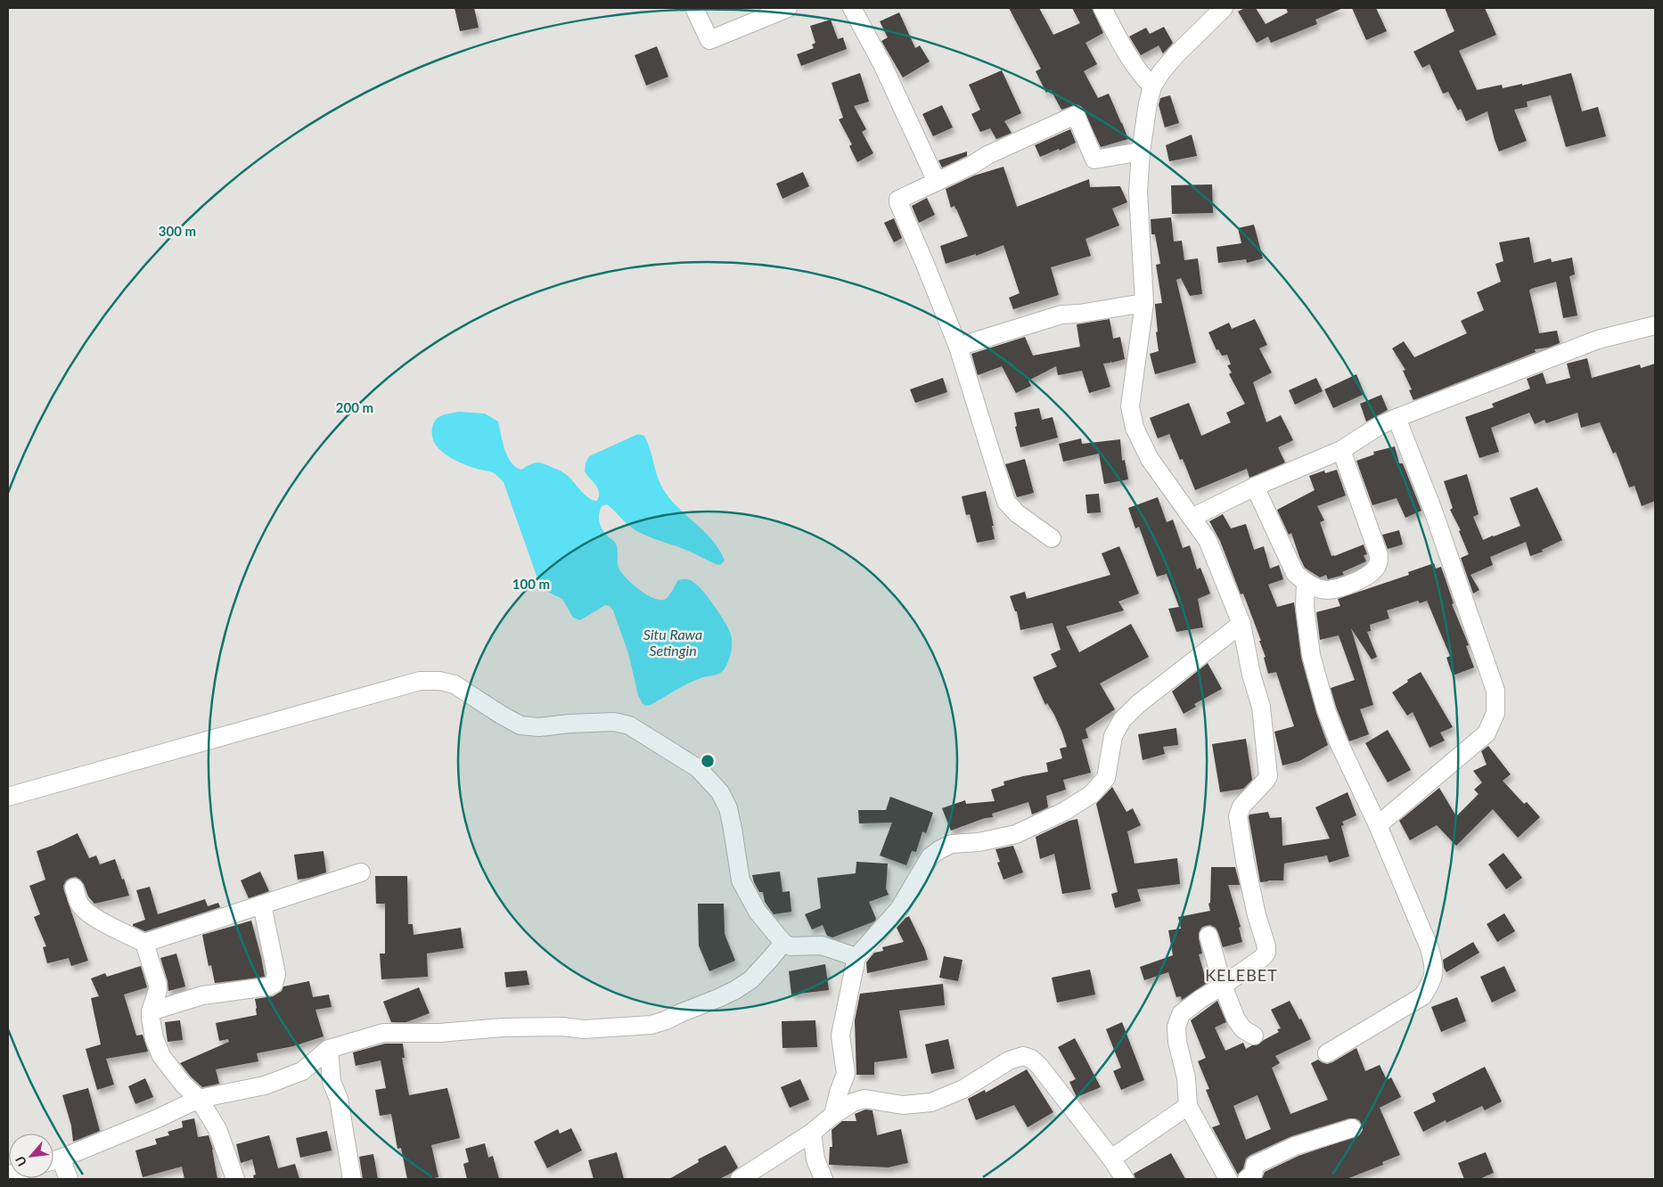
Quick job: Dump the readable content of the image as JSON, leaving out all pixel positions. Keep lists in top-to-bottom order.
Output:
{
  "districts": ["KELEBET"],
  "water": ["Situ Rawa Setingin"],
  "north": "bottom left",
  "rings": ["300 m", "200 m", "100 m"]
}
